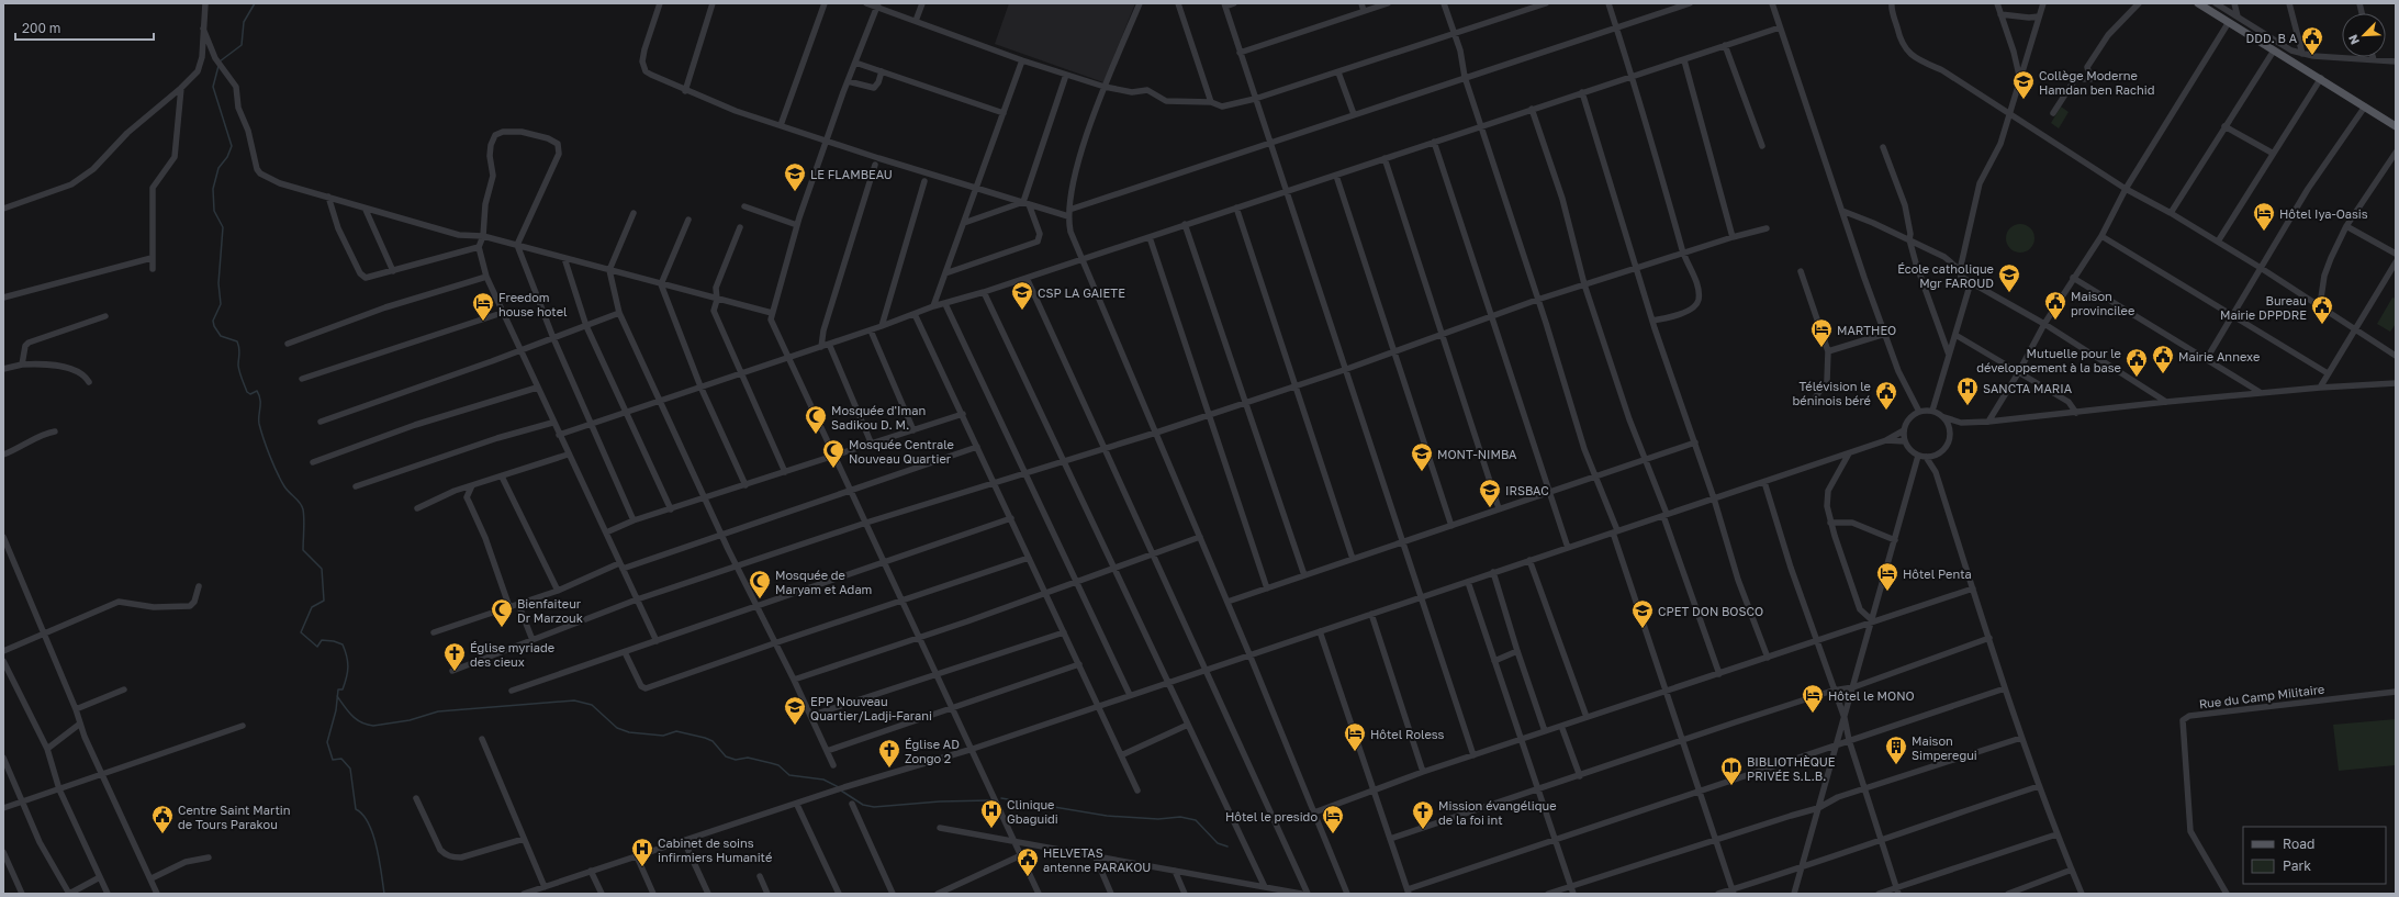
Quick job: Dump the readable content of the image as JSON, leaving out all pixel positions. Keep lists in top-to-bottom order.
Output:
{
  "streets": {
    "street": ["Rue du Camp Militaire"]
  },
  "places": {
    "public building": [
      "DDD. B A",
      "Maison provincilee",
      "Bureau Mairie DPPDRE",
      "Mairie Annexe",
      "Mutuelle pour le développement à la base",
      "Télévision le béninois béré",
      "Centre Saint Martin de Tours Parakou",
      "HELVETAS antenne PARAKOU"
    ],
    "school or university": [
      "Collège Moderne Hamdan ben Rachid",
      "LE FLAMBEAU",
      "École catholique Mgr FAROUD",
      "CSP LA GAIETE",
      "MONT-NIMBA",
      "IRSBAC",
      "CPET DON BOSCO",
      "EPP Nouveau Quartier/Ladji-Farani"
    ],
    "hotel": [
      "Hôtel Iya-Oasis",
      "Freedom house hotel",
      "MARTHEO",
      "Hôtel Penta",
      "Hôtel le MONO",
      "Hôtel Roless",
      "Hôtel le presido"
    ],
    "hospital": ["SANCTA MARIA", "Clinique Gbaguidi", "Cabinet de soins infirmiers Humanité"],
    "mosque": [
      "Mosquée d'Iman Sadikou D. M.",
      "Mosquée Centrale Nouveau Quartier",
      "Mosquée de Maryam et Adam",
      "Bienfaiteur Dr Marzouk"
    ],
    "church": ["Église myriade des cieux", "Église AD Zongo 2", "Mission évangélique de la foi int"],
    "building": ["Maison Simperegui"],
    "library": ["BIBLIOTHÈQUE PRIVÉE S.L.B."]
  },
  "legend": ["Road", "Park"],
  "scale_bar": "200 m",
  "north": "bottom left"
}
